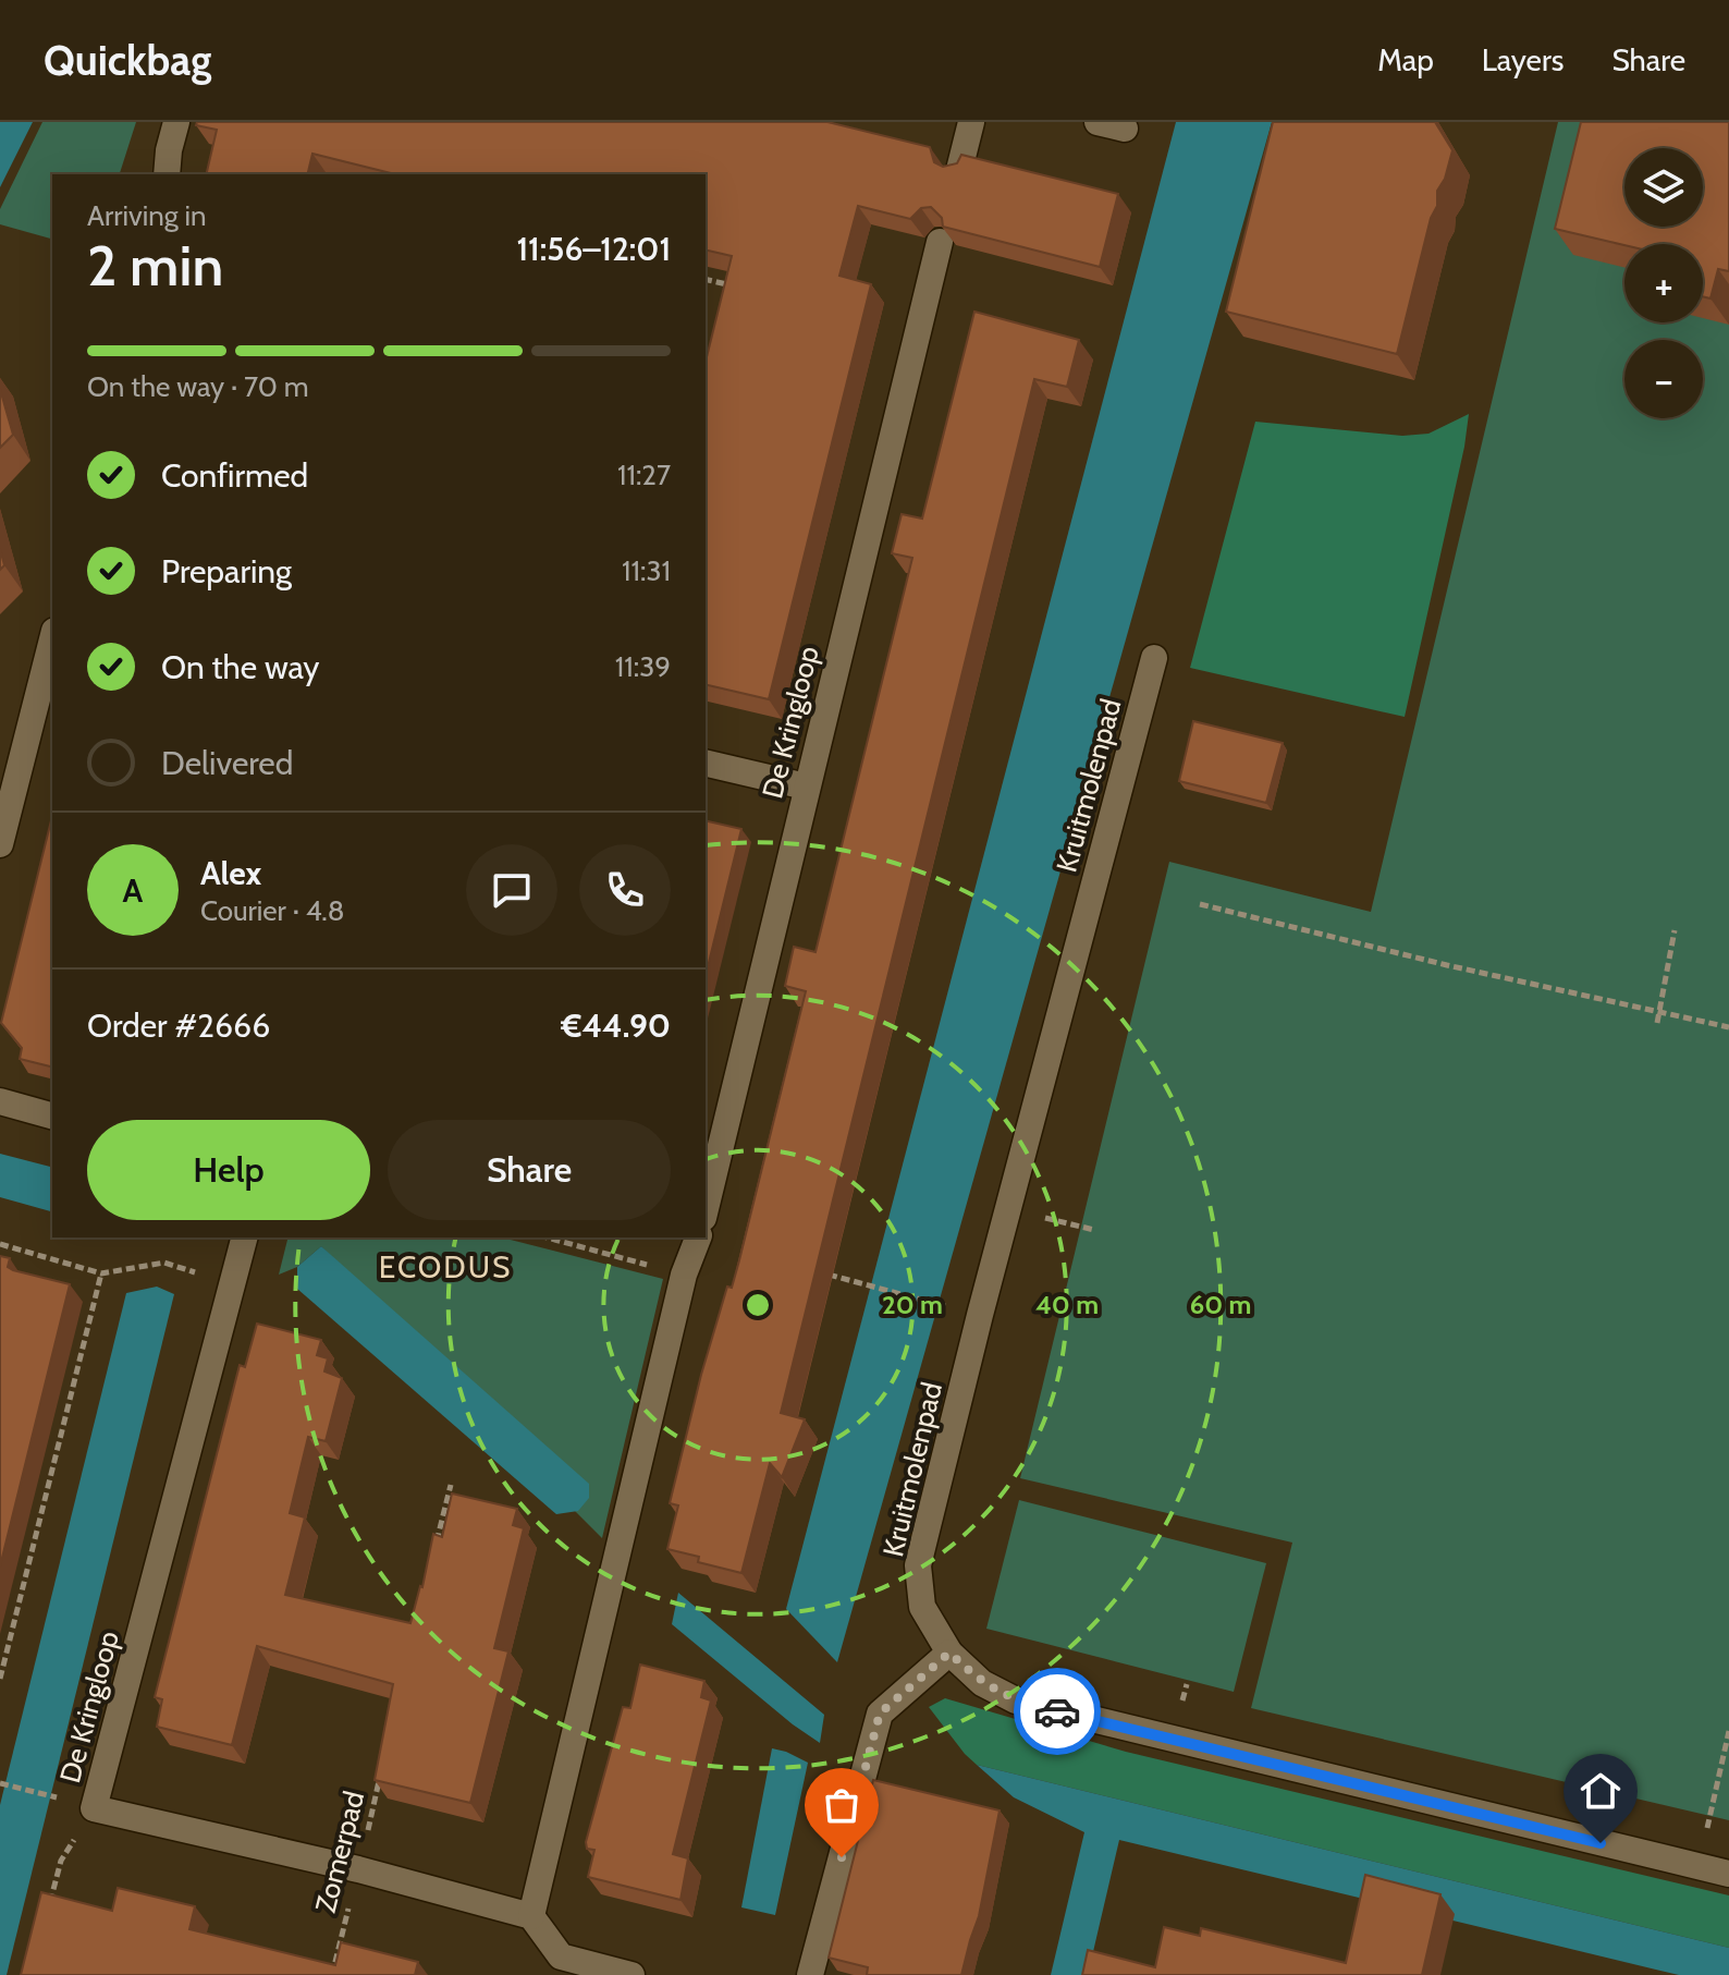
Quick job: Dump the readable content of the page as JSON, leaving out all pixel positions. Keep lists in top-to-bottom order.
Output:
{
  "streets": {
    "street": ["De Kringloop", "Kruitmolenpad"],
    "path": ["Zomerpad"]
  },
  "crossings": [
    ["De Kringloop", "Zomerpad"]
  ],
  "districts": ["ECODUS"],
  "page": {
    "header": "Quickbag",
    "nav": ["Map", "Layers", "Share"],
    "map_buttons": ["+", "−"],
    "heading": ["2 min", "Arriving in", "11:56–12:01"],
    "panel": [
      "Alex",
      "Courier · 4.8",
      "Order #2666",
      "€44.90"
    ],
    "bar": "On the way · 70 m",
    "list": [
      ["Confirmed", "11:27"],
      ["Preparing", "11:31"],
      ["On the way", "11:39"],
      "Delivered"
    ],
    "round": "A",
    "buttons": ["Help", "Share"]
  },
  "rings": ["20 m", "40 m", "60 m"]
}
